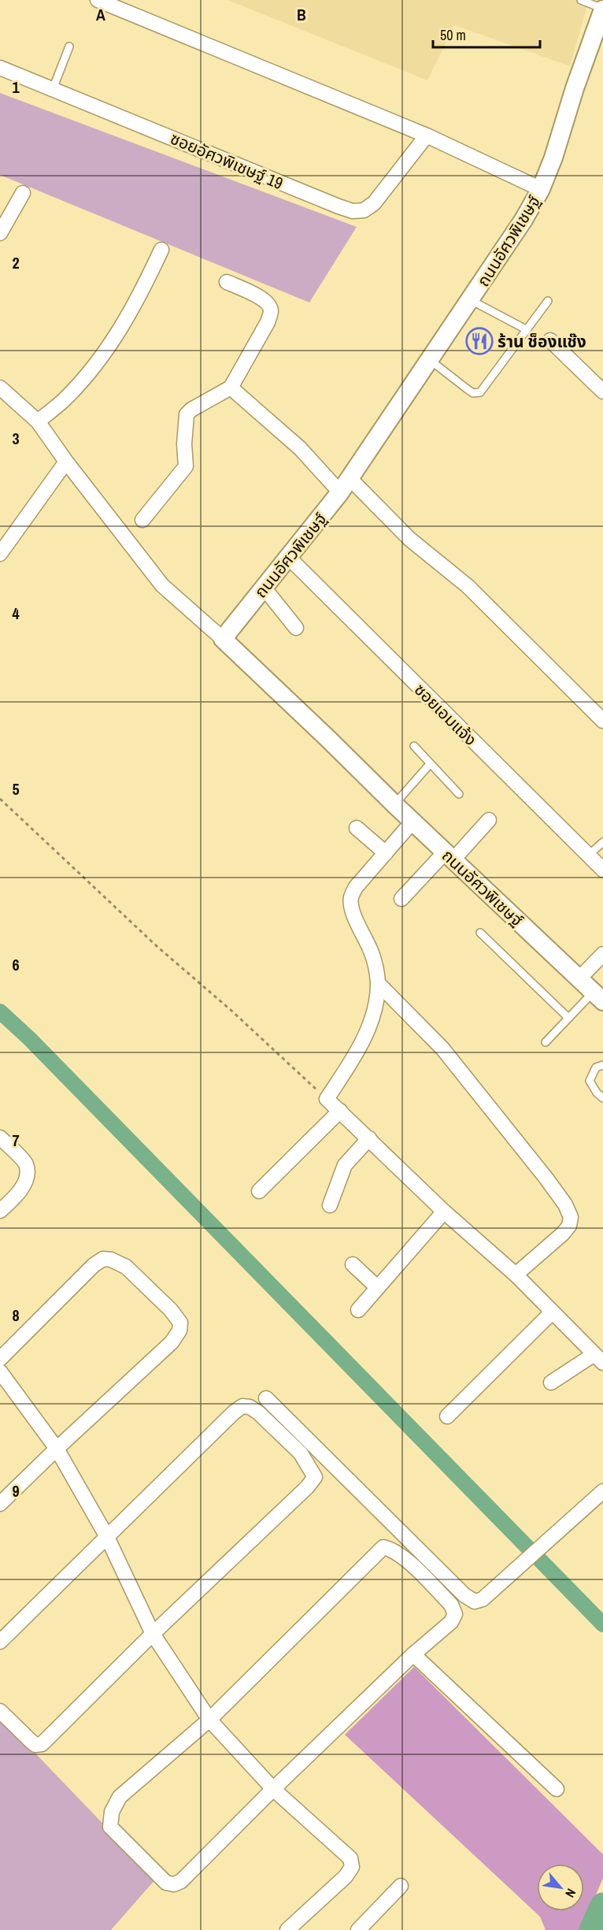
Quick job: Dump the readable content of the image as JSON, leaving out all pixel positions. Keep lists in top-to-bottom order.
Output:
{
  "streets": {
    "street": ["ซอยอัศวพิเชษฐ์ 19", "ถนนอัศวพิเชษฐ์", "ซอยเอมแจ้ง"]
  },
  "crossings": [
    ["ถนนอัศวพิเชษฐ์", "ซอยเอมแจ้ง"]
  ],
  "places": {
    "restaurant": ["ร้าน ช็องแช๊ง"]
  },
  "scale_bar": "50 m",
  "north": "bottom right",
  "grid": {
    "columns": ["A", "B"],
    "rows": [
      "1",
      "2",
      "3",
      "4",
      "5",
      "6",
      "7",
      "8",
      "9"
    ]
  }
}
